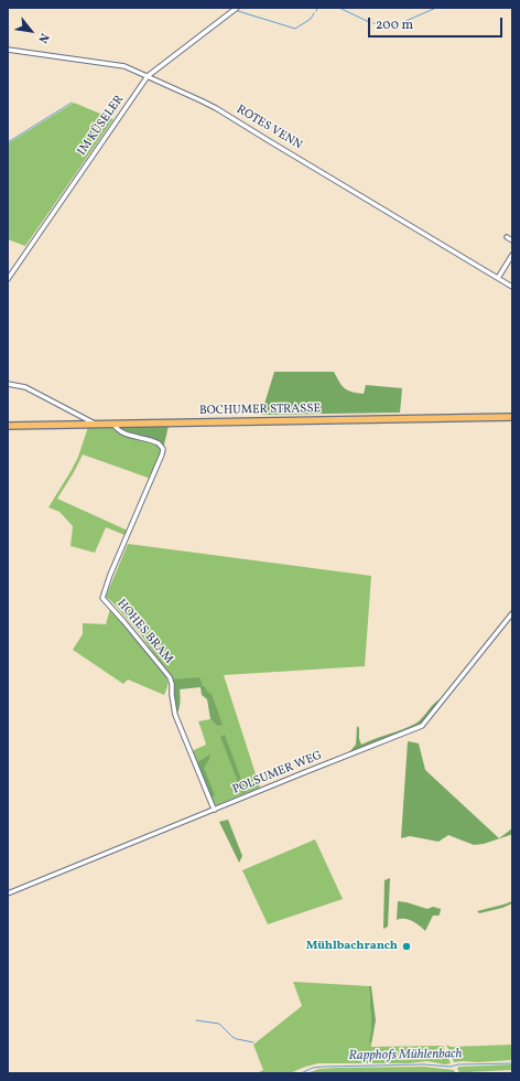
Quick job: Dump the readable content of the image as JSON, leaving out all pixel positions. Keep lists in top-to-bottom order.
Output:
{
  "streets": {
    "main road": ["BOCHUMER STRASSE"],
    "street": [
      "IM KÜSELER",
      "ROTES VENN",
      "HOHES BRAM",
      "POLSUMER WEG"
    ]
  },
  "crossings": [
    ["IM KÜSELER", "ROTES VENN"],
    ["BOCHUMER STRASSE", "HOHES BRAM"],
    ["HOHES BRAM", "POLSUMER WEG"]
  ],
  "water": ["Rapphofs Mühlenbach"],
  "places": ["Mühlbachranch"],
  "scale_bar": "200 m",
  "north": "bottom right"
}
